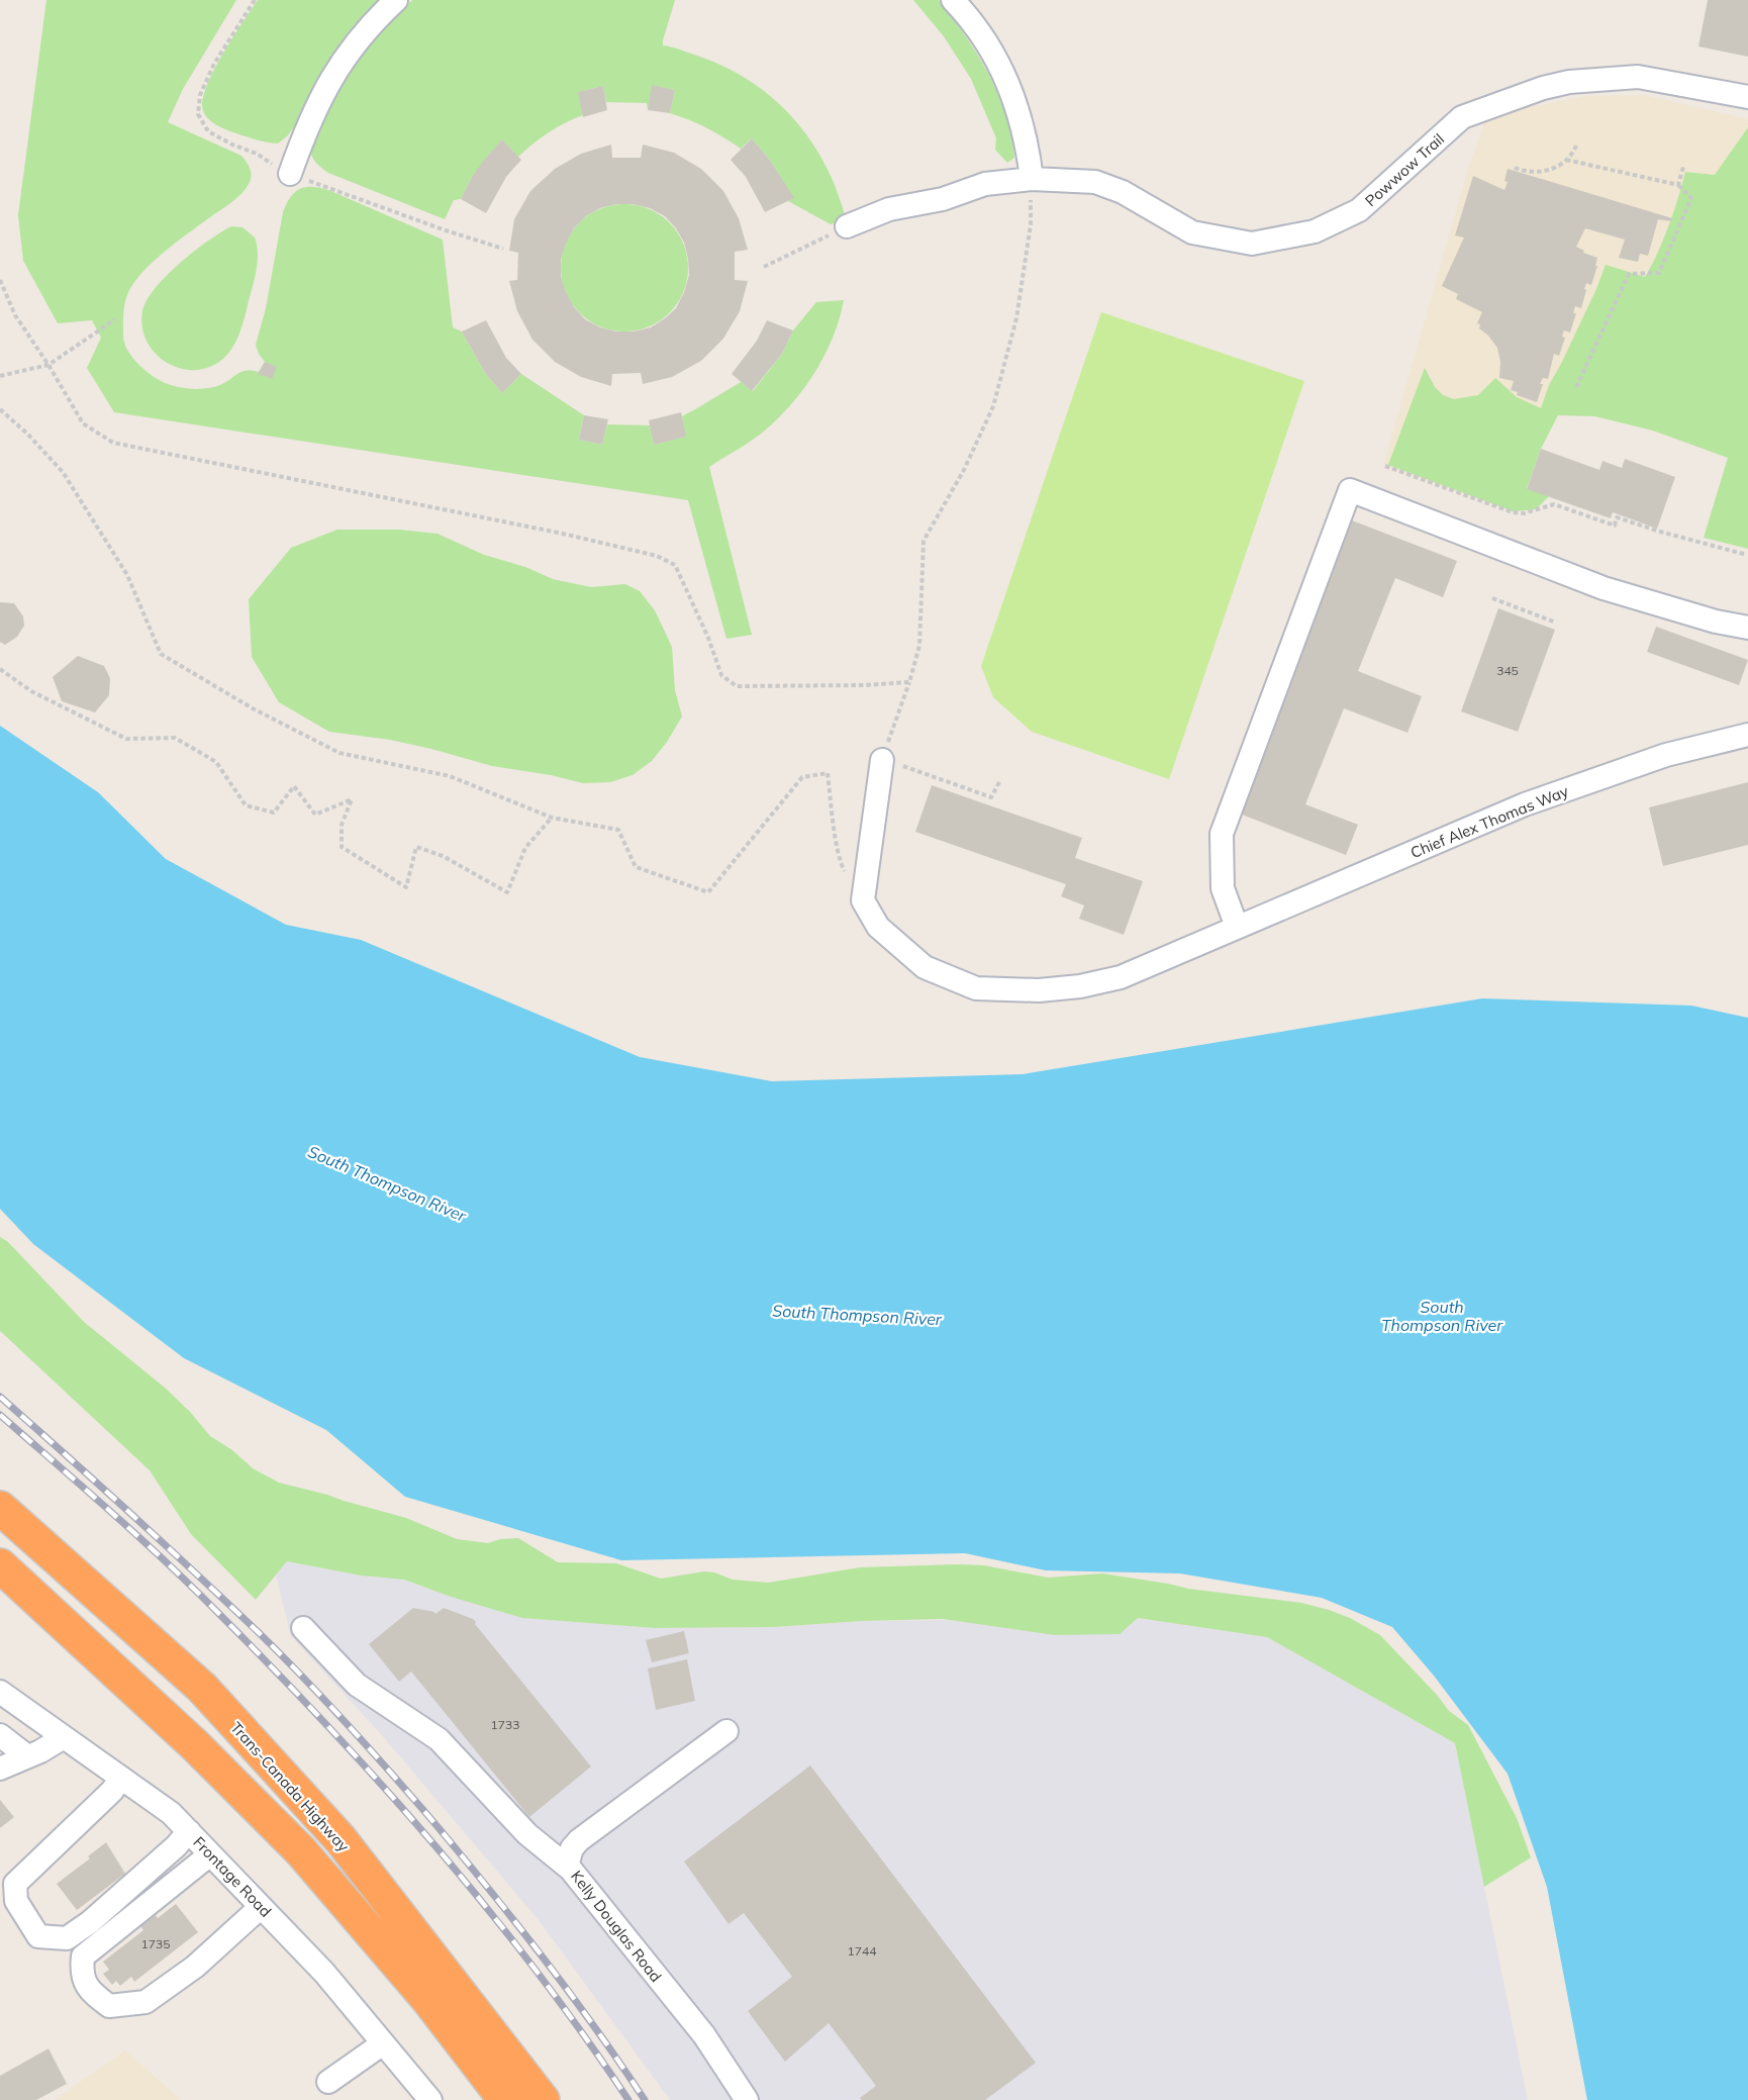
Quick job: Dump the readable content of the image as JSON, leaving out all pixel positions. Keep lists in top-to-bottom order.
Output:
{
  "streets": {
    "highway": ["Trans-Canada Highway"],
    "street": [
      "Powwow Trail",
      "Chief Alex Thomas Way",
      "Frontage Road",
      "Kelly Douglas Road"
    ]
  },
  "water": ["South Thompson River"],
  "house_numbers": [
    "345",
    "1733",
    "1735",
    "1744"
  ]
}
